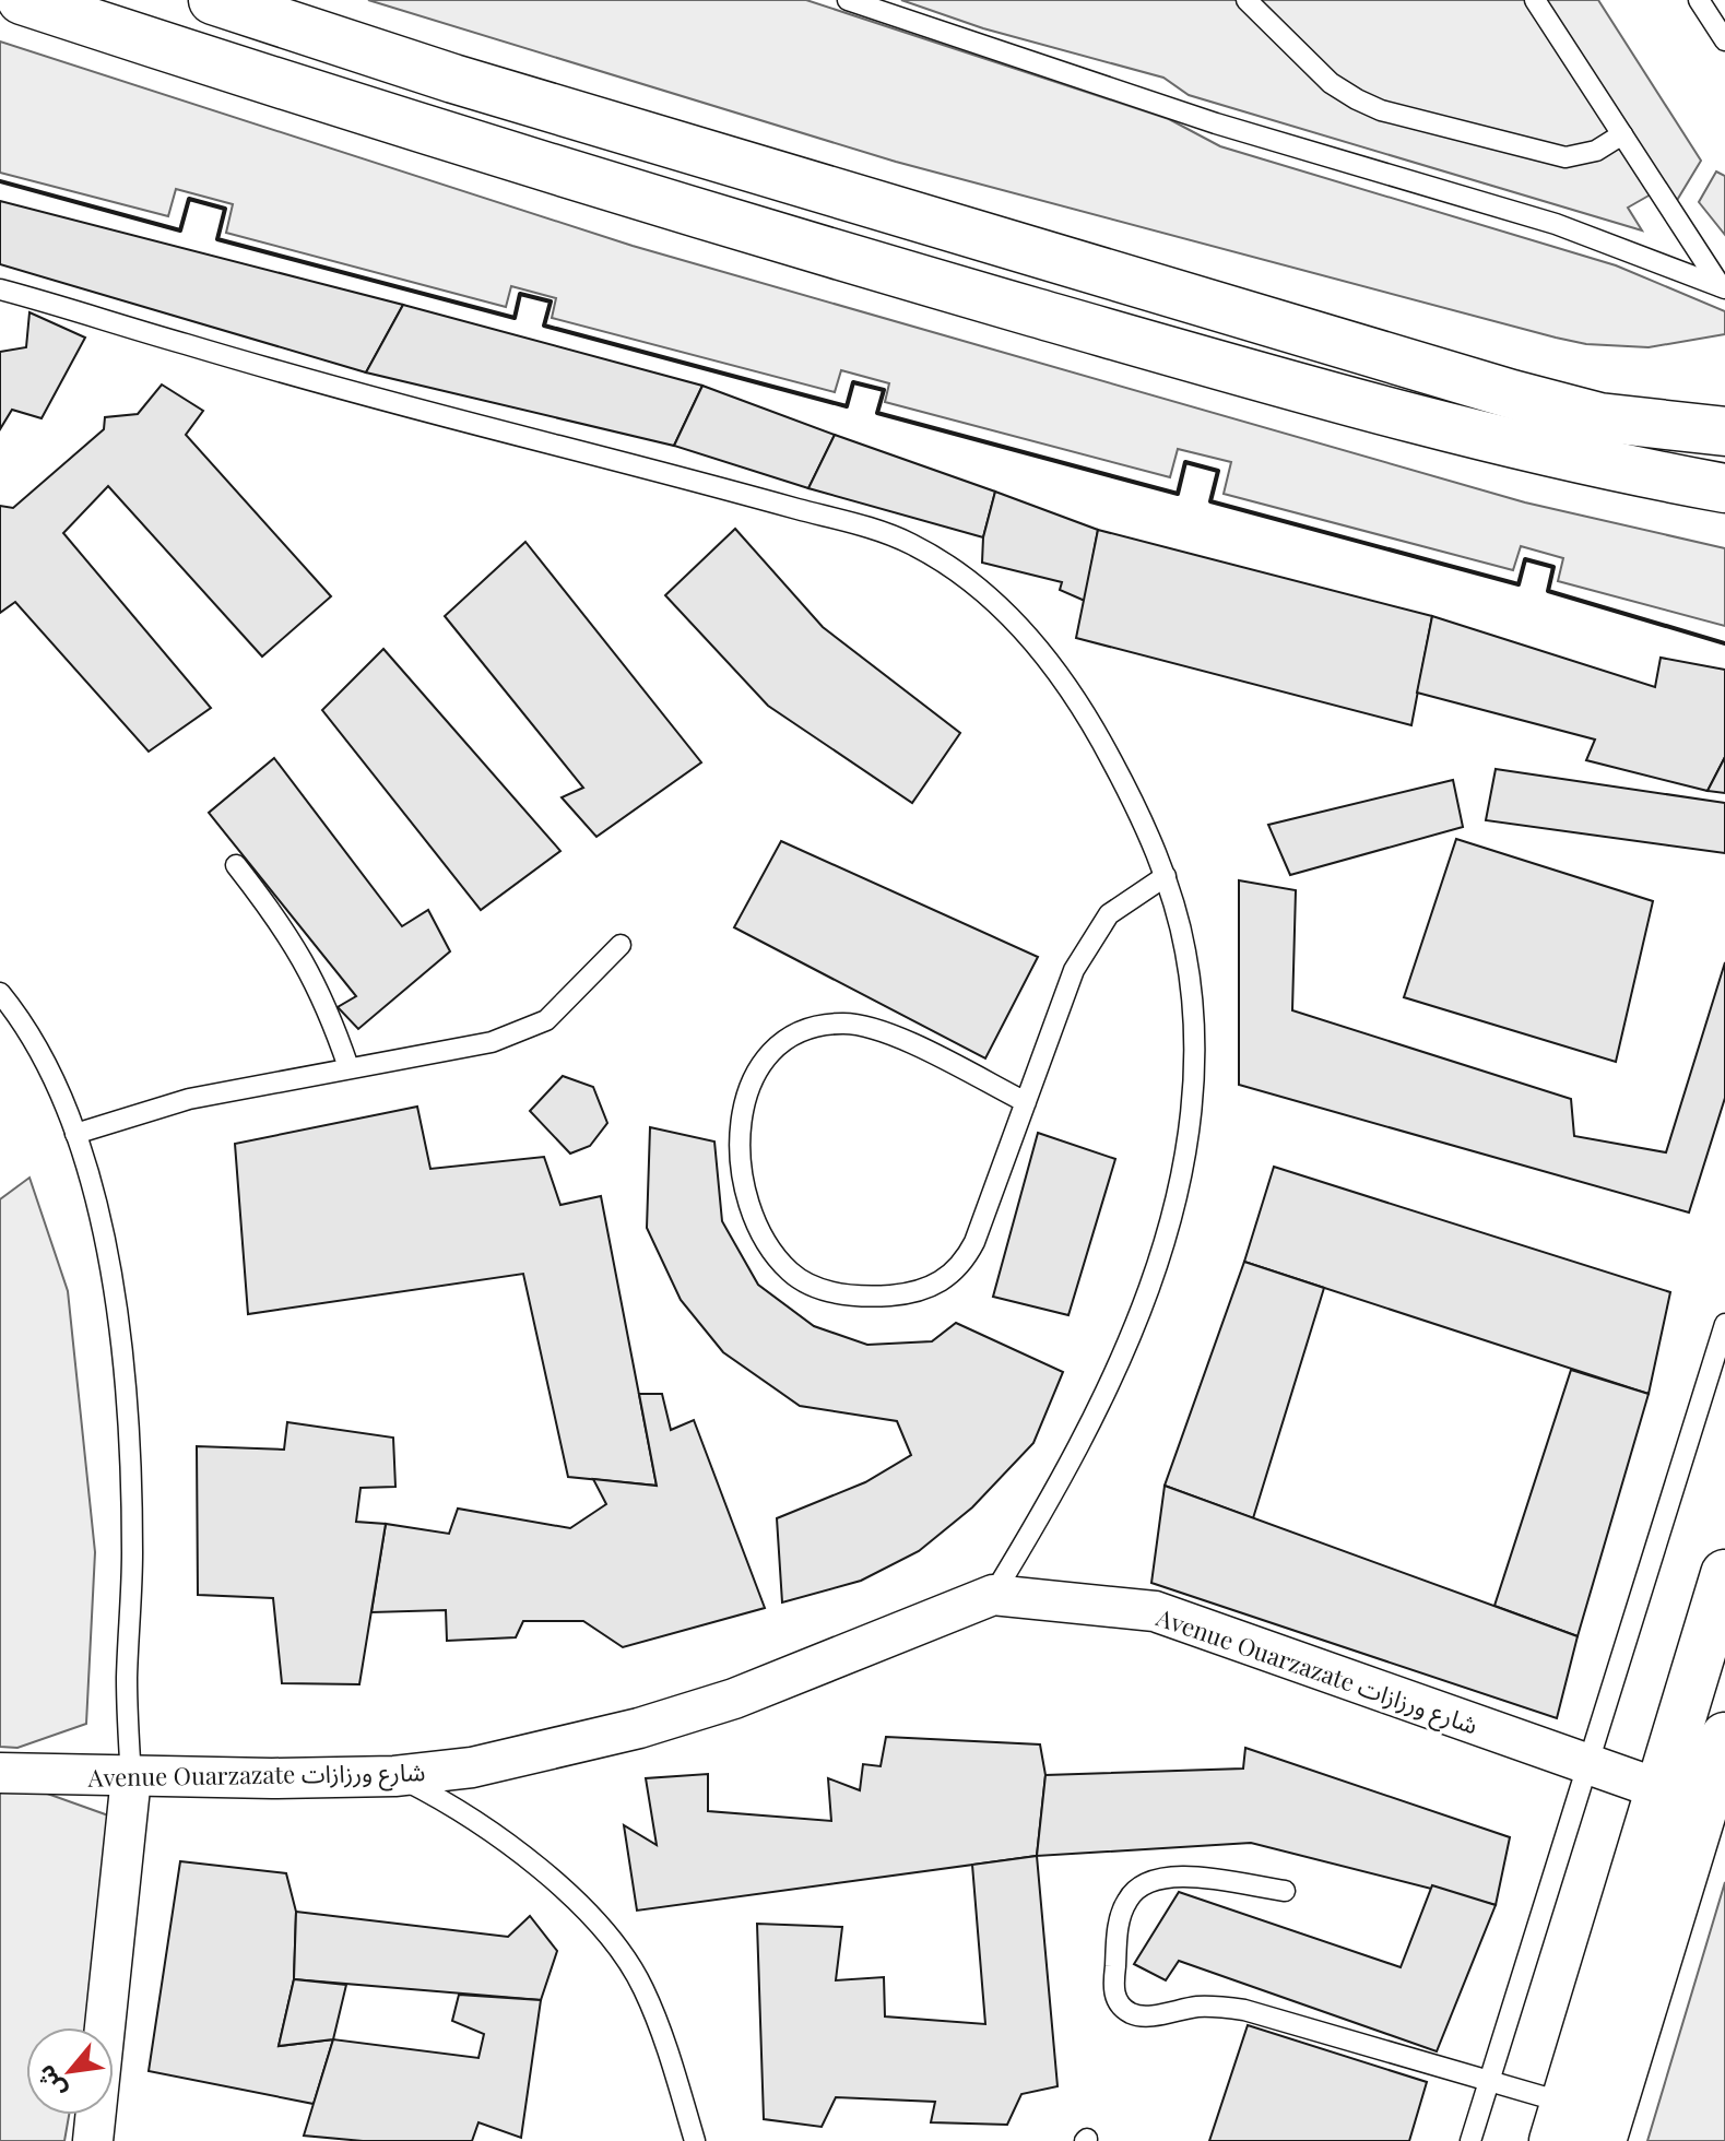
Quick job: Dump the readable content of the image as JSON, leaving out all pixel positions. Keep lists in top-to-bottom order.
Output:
{
  "streets": {
    "street": ["Avenue Ouarzazate شارع ورزازات"]
  },
  "north": "bottom left"
}
